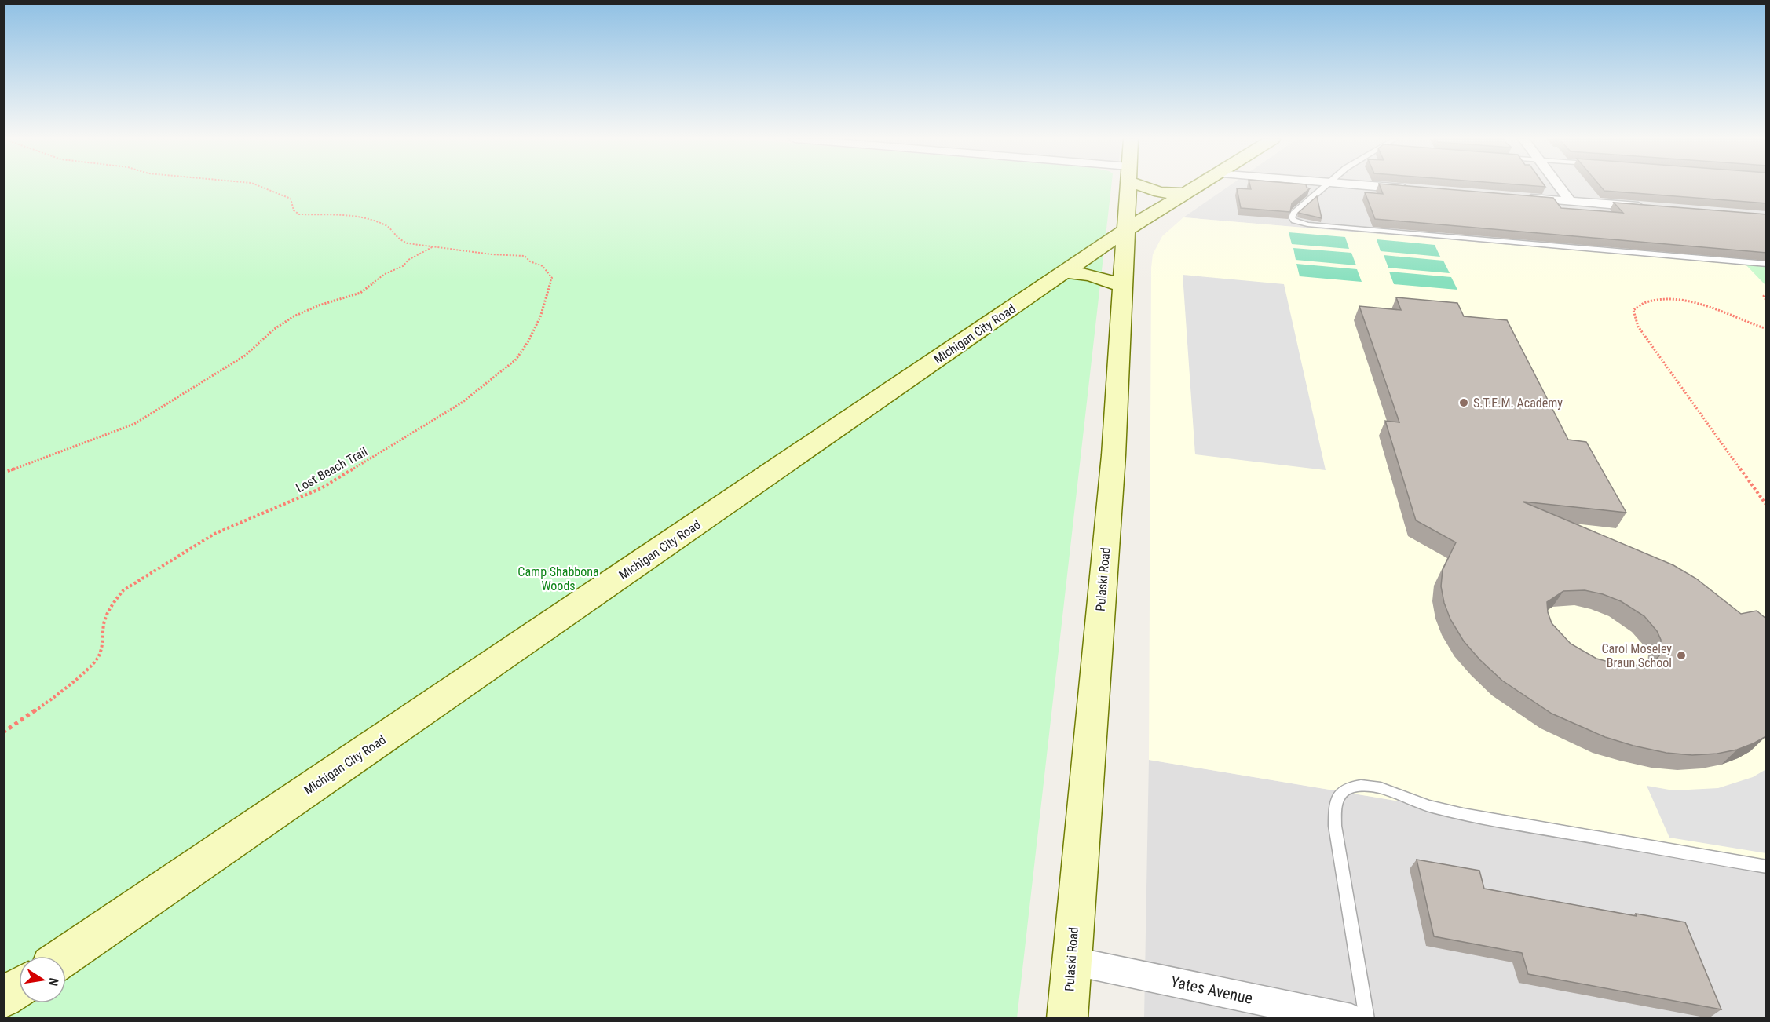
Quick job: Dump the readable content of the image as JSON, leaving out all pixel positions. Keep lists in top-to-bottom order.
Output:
{
  "streets": {
    "street": ["Michigan City Road", "Pulaski Road", "Yates Avenue"],
    "path": ["Lost Beach Trail"]
  },
  "crossings": [
    ["Michigan City Road", "Pulaski Road"],
    ["Pulaski Road", "Yates Avenue"]
  ],
  "parks": ["Camp Shabbona Woods"],
  "places": ["S.T.E.M. Academy", "Carol Moseley Braun School"],
  "north": "right"
}
